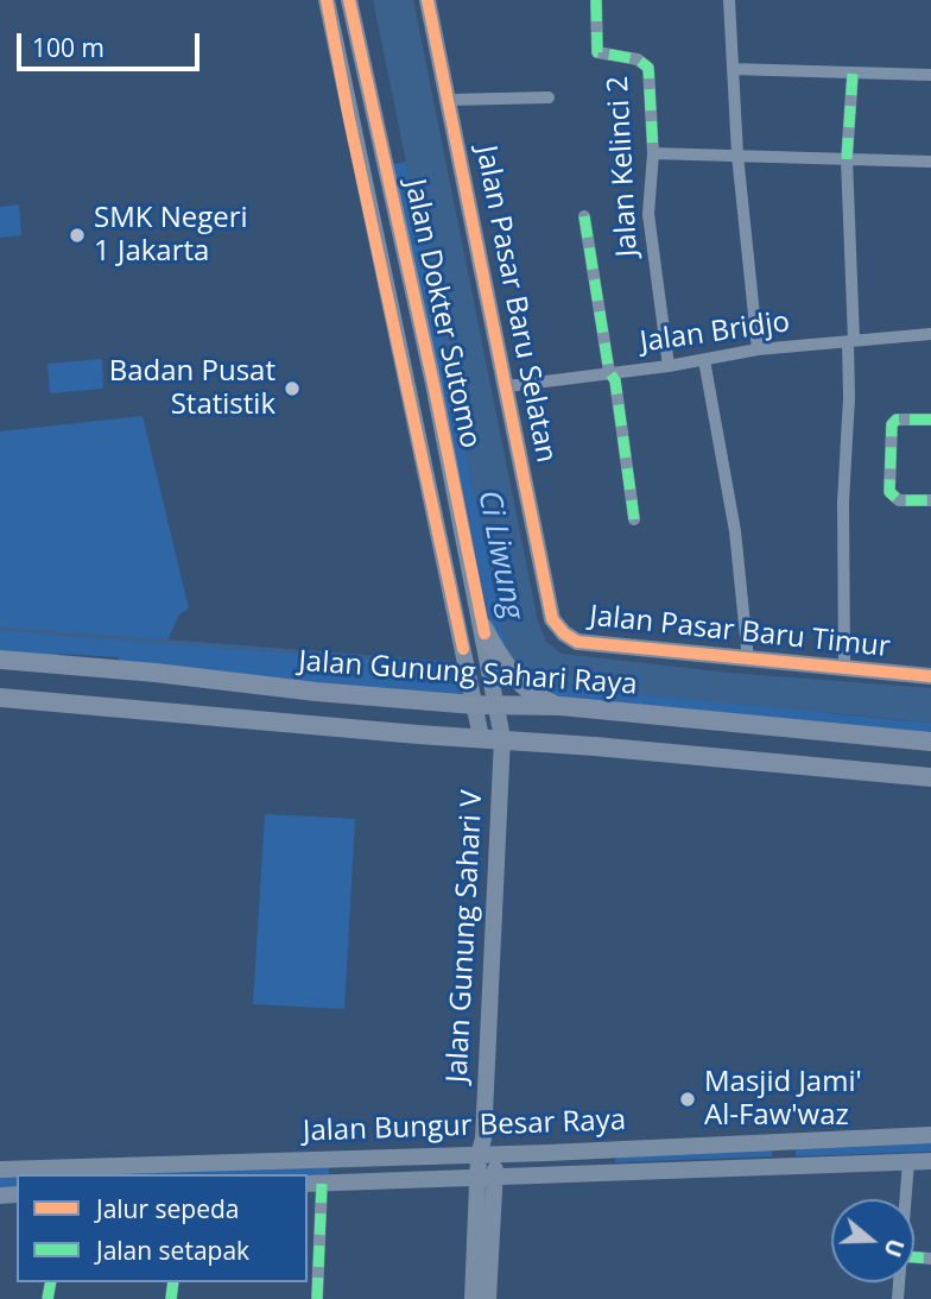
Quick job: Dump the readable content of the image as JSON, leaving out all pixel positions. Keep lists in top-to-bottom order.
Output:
{
  "streets": {
    "main road": [
      "Jalan Pasar Baru Selatan",
      "Jalan Dokter Sutomo",
      "Jalan Pasar Baru Timur",
      "Jalan Gunung Sahari Raya",
      "Jalan Gunung Sahari V",
      "Jalan Bungur Besar Raya"
    ],
    "street": ["Jalan Kelinci 2", "Jalan Bridjo"]
  },
  "crossings": [
    ["Jalan Kelinci 2", "Jalan Bridjo"],
    ["Jalan Pasar Baru Selatan", "Jalan Bridjo"],
    ["Jalan Pasar Baru Selatan", "Jalan Pasar Baru Timur"],
    ["Jalan Dokter Sutomo", "Jalan Gunung Sahari Raya"],
    ["Jalan Dokter Sutomo", "Jalan Gunung Sahari V"],
    ["Jalan Gunung Sahari V", "Jalan Bungur Besar Raya"]
  ],
  "water": ["Ci Liwung"],
  "places": ["SMK Negeri 1 Jakarta", "Badan Pusat Statistik", "Masjid Jami' Al-Faw'waz"],
  "legend": ["Jalur sepeda", "Jalan setapak"],
  "scale_bar": "100 m",
  "north": "right"
}
